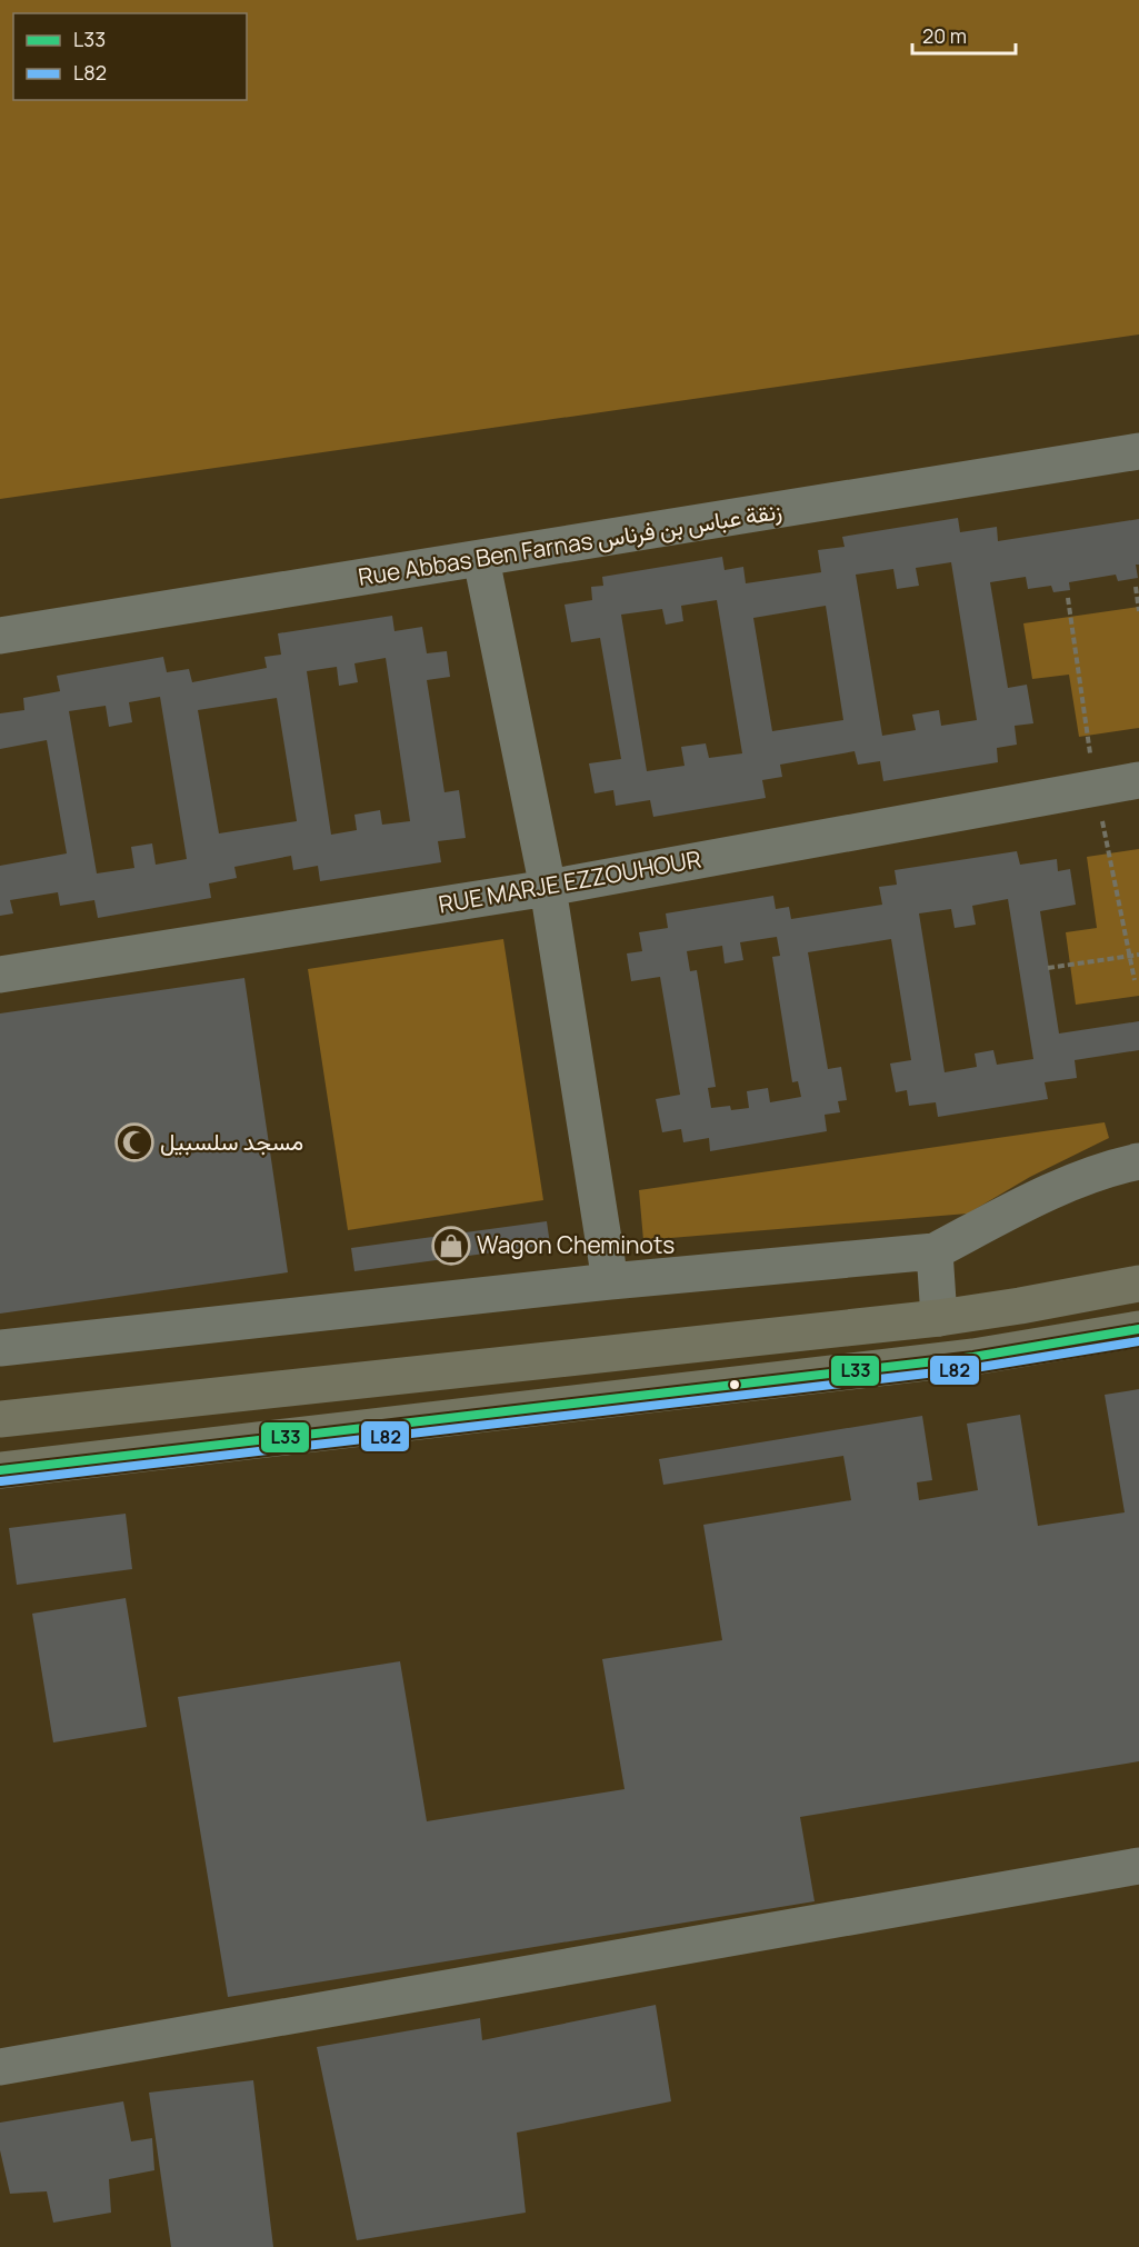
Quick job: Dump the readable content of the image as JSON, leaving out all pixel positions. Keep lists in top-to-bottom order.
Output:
{
  "streets": {
    "street": ["Rue Abbas Ben Farnas زنقة عباس بن فرناس", "RUE MARJE EZZOUHOUR"]
  },
  "places": {
    "mosque": ["مسجد سلسبيل"],
    "shop": ["Wagon Cheminots"]
  },
  "lines": ["transit line L33", "transit line L82"],
  "legend": ["L33", "L82"],
  "scale_bar": "20 m"
}
